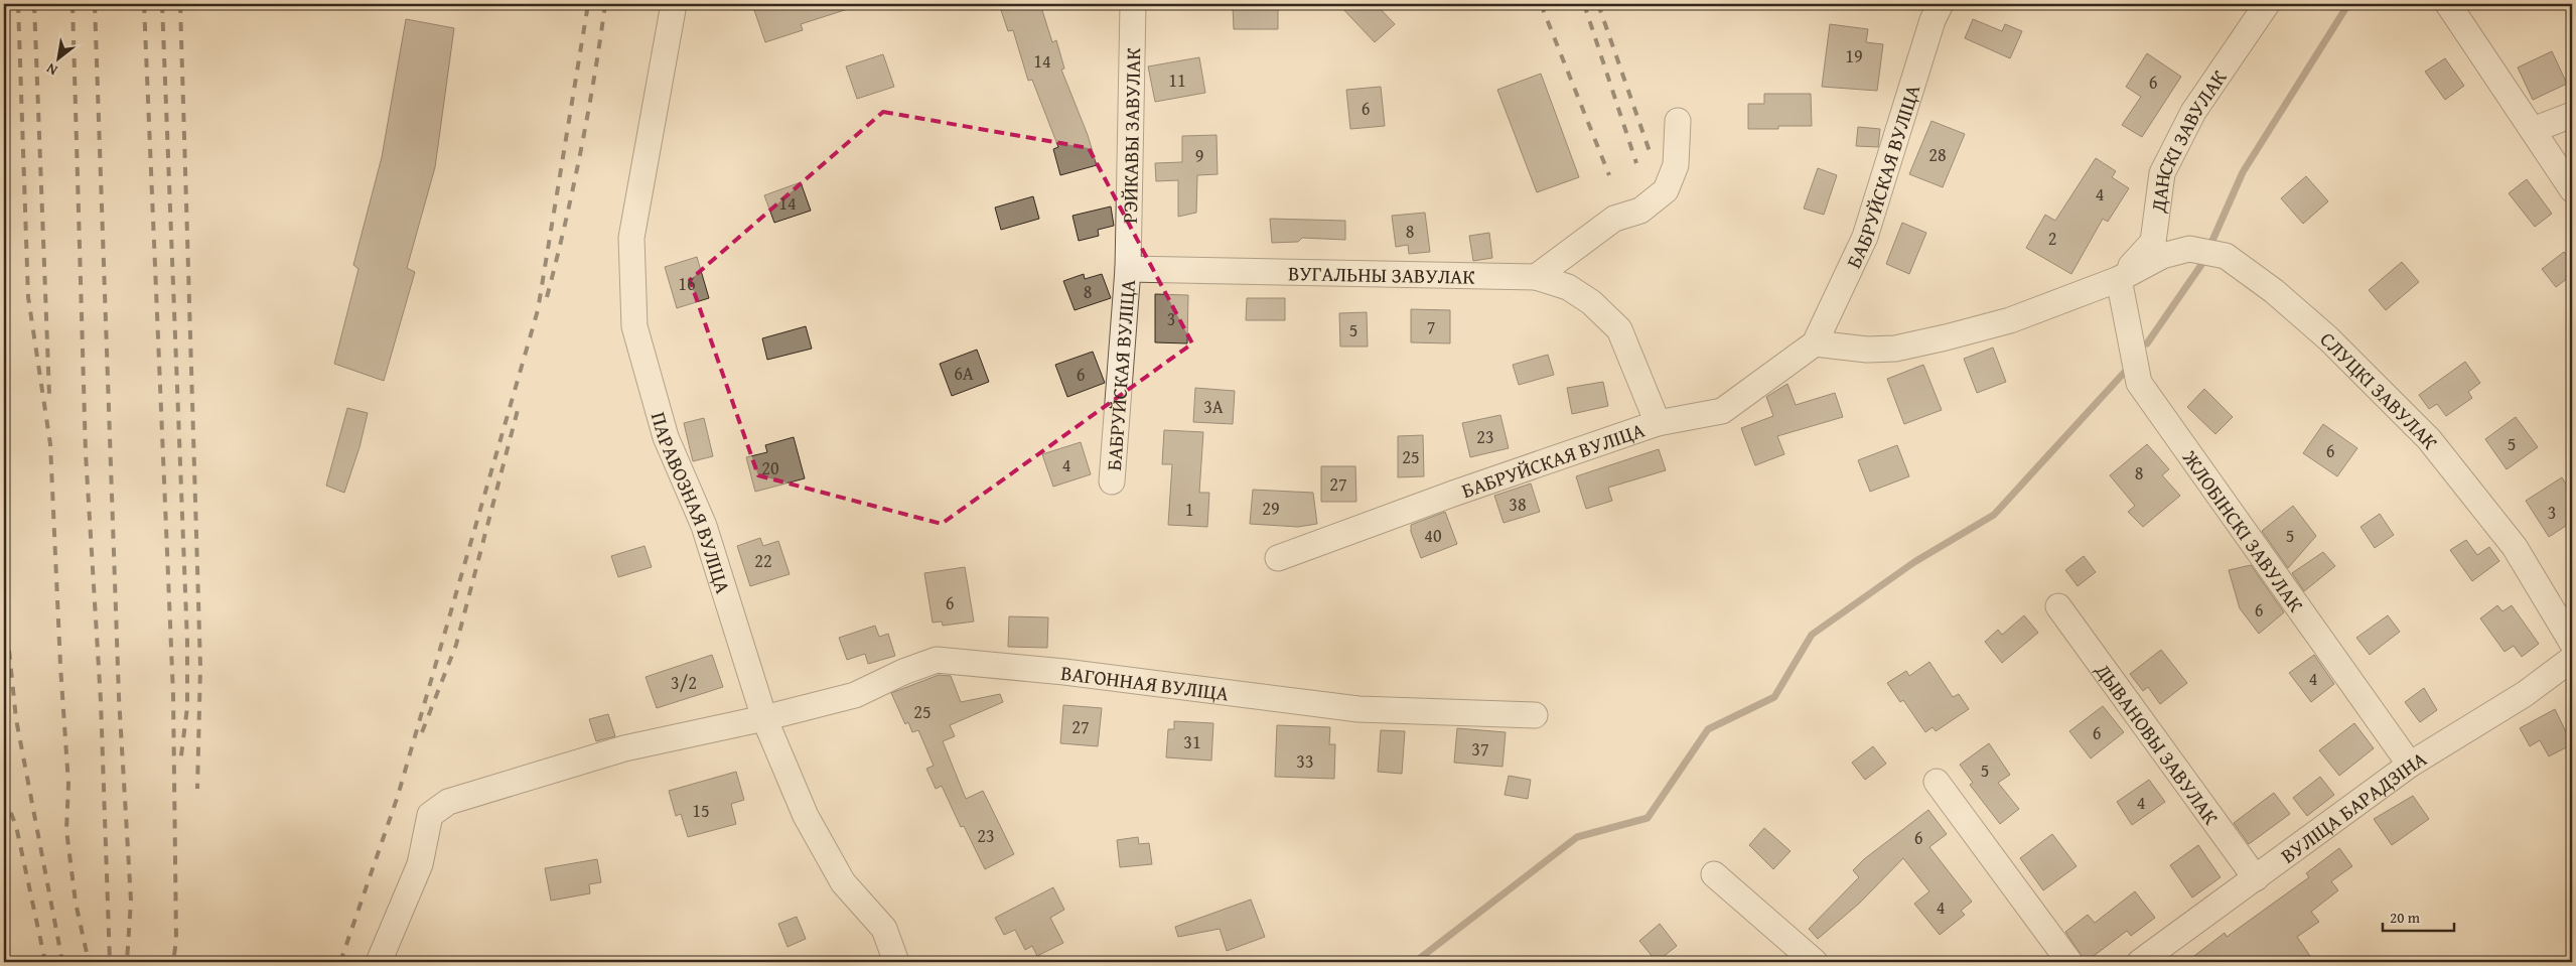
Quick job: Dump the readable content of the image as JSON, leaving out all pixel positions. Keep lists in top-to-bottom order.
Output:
{
  "streets": {
    "street": [
      "РЭЙКАВЫ ЗАВУЛАК",
      "ДАНСКІ ЗАВУЛАК",
      "БАБРУЙСКАЯ ВУЛІЦА",
      "ВУГАЛЬНЫ ЗАВУЛАК",
      "СЛУЦКІ ЗАВУЛАК",
      "ПАРАВОЗНАЯ ВУЛІЦА",
      "ЖЛОБІНСКІ ЗАВУЛАК",
      "ВАГОННАЯ ВУЛІЦА",
      "ДЫВАНОВЫ ЗАВУЛАК",
      "ВУЛІЦА БАРАДЗІНА"
    ]
  },
  "crossings": [
    ["РЭЙКАВЫ ЗАВУЛАК", "БАБРУЙСКАЯ ВУЛІЦА"],
    ["РЭЙКАВЫ ЗАВУЛАК", "ВУГАЛЬНЫ ЗАВУЛАК"],
    ["ДАНСКІ ЗАВУЛАК", "СЛУЦКІ ЗАВУЛАК"],
    ["ДАНСКІ ЗАВУЛАК", "ЖЛОБІНСКІ ЗАВУЛАК"],
    ["БАБРУЙСКАЯ ВУЛІЦА", "ВУГАЛЬНЫ ЗАВУЛАК"],
    ["СЛУЦКІ ЗАВУЛАК", "ЖЛОБІНСКІ ЗАВУЛАК"],
    ["ПАРАВОЗНАЯ ВУЛІЦА", "ВАГОННАЯ ВУЛІЦА"],
    ["ЖЛОБІНСКІ ЗАВУЛАК", "ВУЛІЦА БАРАДЗІНА"],
    ["ДЫВАНОВЫ ЗАВУЛАК", "ВУЛІЦА БАРАДЗІНА"]
  ],
  "house_numbers": [
    "19",
    "14",
    "11",
    "6",
    "6",
    "28",
    "9",
    "4",
    "14",
    "8",
    "2",
    "16",
    "8",
    "3",
    "7",
    "5",
    "6А",
    "6",
    "3А",
    "23",
    "5",
    "6",
    "25",
    "4",
    "20",
    "8",
    "27",
    "38",
    "29",
    "1",
    "3",
    "40",
    "5",
    "22",
    "6",
    "6",
    "4",
    "3/2",
    "25",
    "27",
    "6",
    "31",
    "37",
    "33",
    "5",
    "4",
    "15",
    "23",
    "6",
    "4"
  ],
  "scale_bar": "20 m",
  "north": "bottom left"
}
